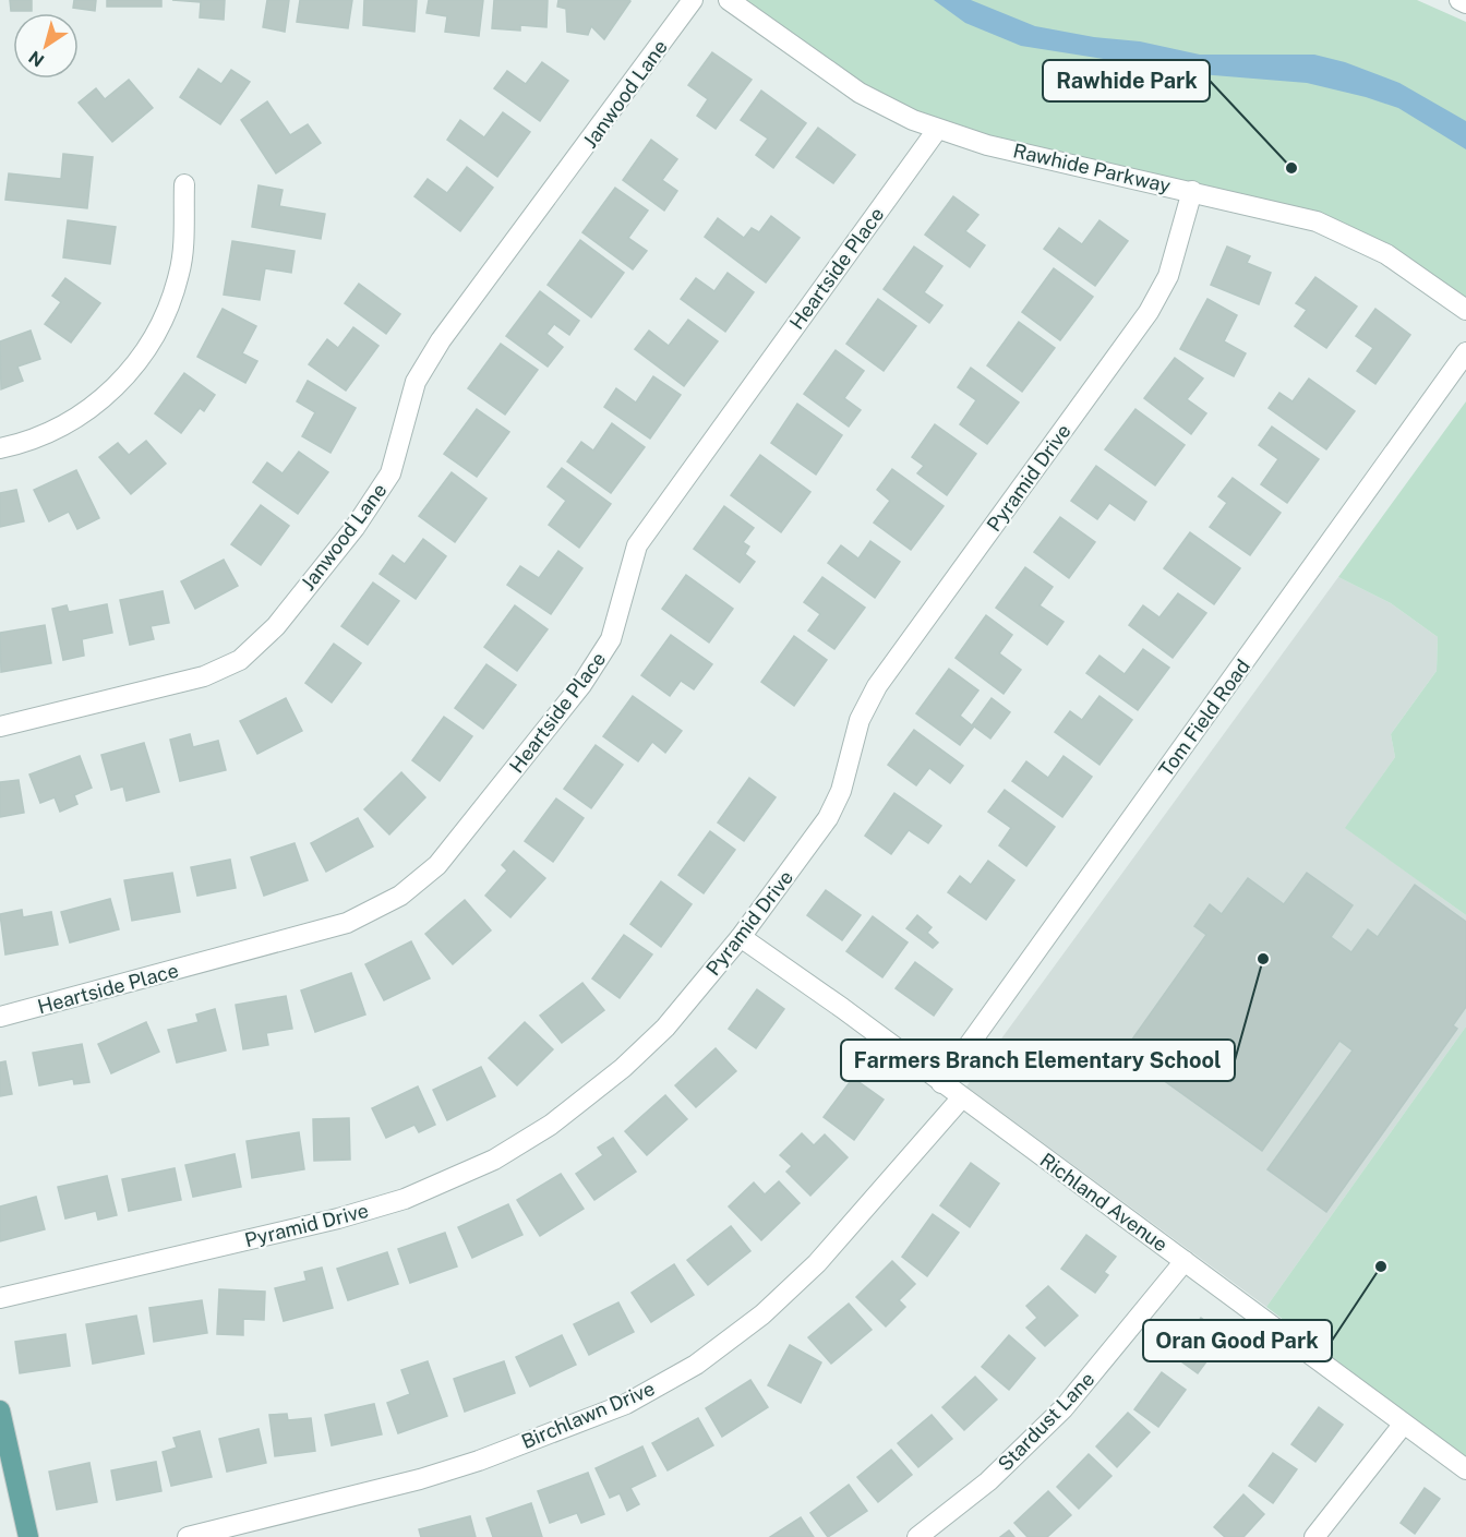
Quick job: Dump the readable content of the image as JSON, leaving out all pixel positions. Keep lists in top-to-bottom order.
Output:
{
  "streets": {
    "street": [
      "Janwood Lane",
      "Rawhide Parkway",
      "Heartside Place",
      "Pyramid Drive",
      "Tom Field Road",
      "Richland Avenue",
      "Birchlawn Drive",
      "Stardust Lane"
    ]
  },
  "crossings": [
    ["Rawhide Parkway", "Heartside Place"],
    ["Rawhide Parkway", "Pyramid Drive"],
    ["Pyramid Drive", "Richland Avenue"],
    ["Tom Field Road", "Richland Avenue"],
    ["Richland Avenue", "Birchlawn Drive"],
    ["Richland Avenue", "Stardust Lane"]
  ],
  "places": ["Rawhide Park", "Farmers Branch Elementary School", "Oran Good Park"],
  "north": "bottom left"
}
